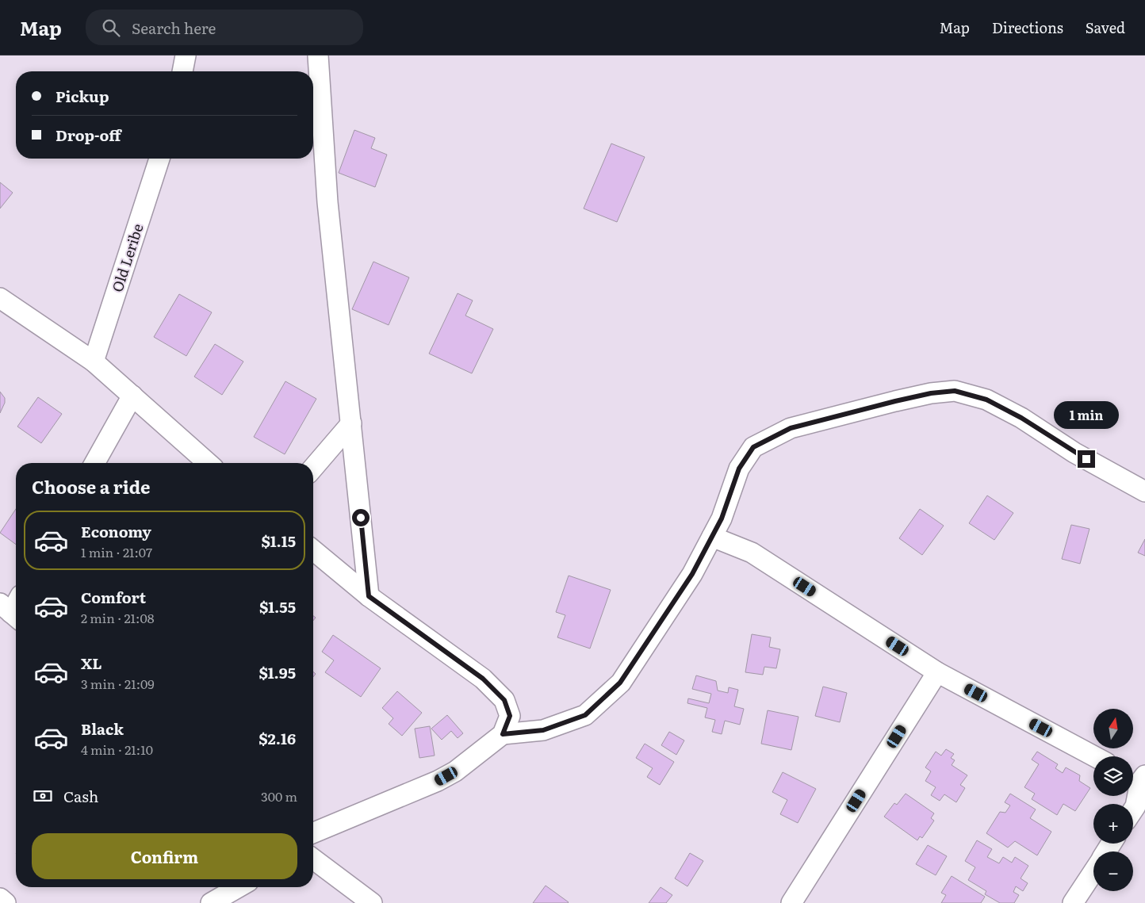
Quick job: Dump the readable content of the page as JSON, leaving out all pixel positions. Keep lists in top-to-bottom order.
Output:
{
  "streets": {
    "street": ["Old Leribe"]
  },
  "north": "top",
  "page": {
    "header": "Map",
    "search": "Search here",
    "nav": ["Map", "Directions", "Saved"],
    "banner": ["Pickup", "Drop-off"],
    "bubble": "1 min",
    "heading": "Choose a ride",
    "list": [
      {
        "name": "Economy",
        "note": "1 min · 21:07",
        "value": "$1.15"
      },
      {
        "name": "Comfort",
        "note": "2 min · 21:08",
        "value": "$1.55"
      },
      {
        "name": "XL",
        "note": "3 min · 21:09",
        "value": "$1.95"
      },
      {
        "name": "Black",
        "note": "4 min · 21:10",
        "value": "$2.16"
      }
    ],
    "map_buttons": ["+", "−"],
    "pay": ["Cash", "300 m"],
    "buttons": "Confirm"
  }
}
